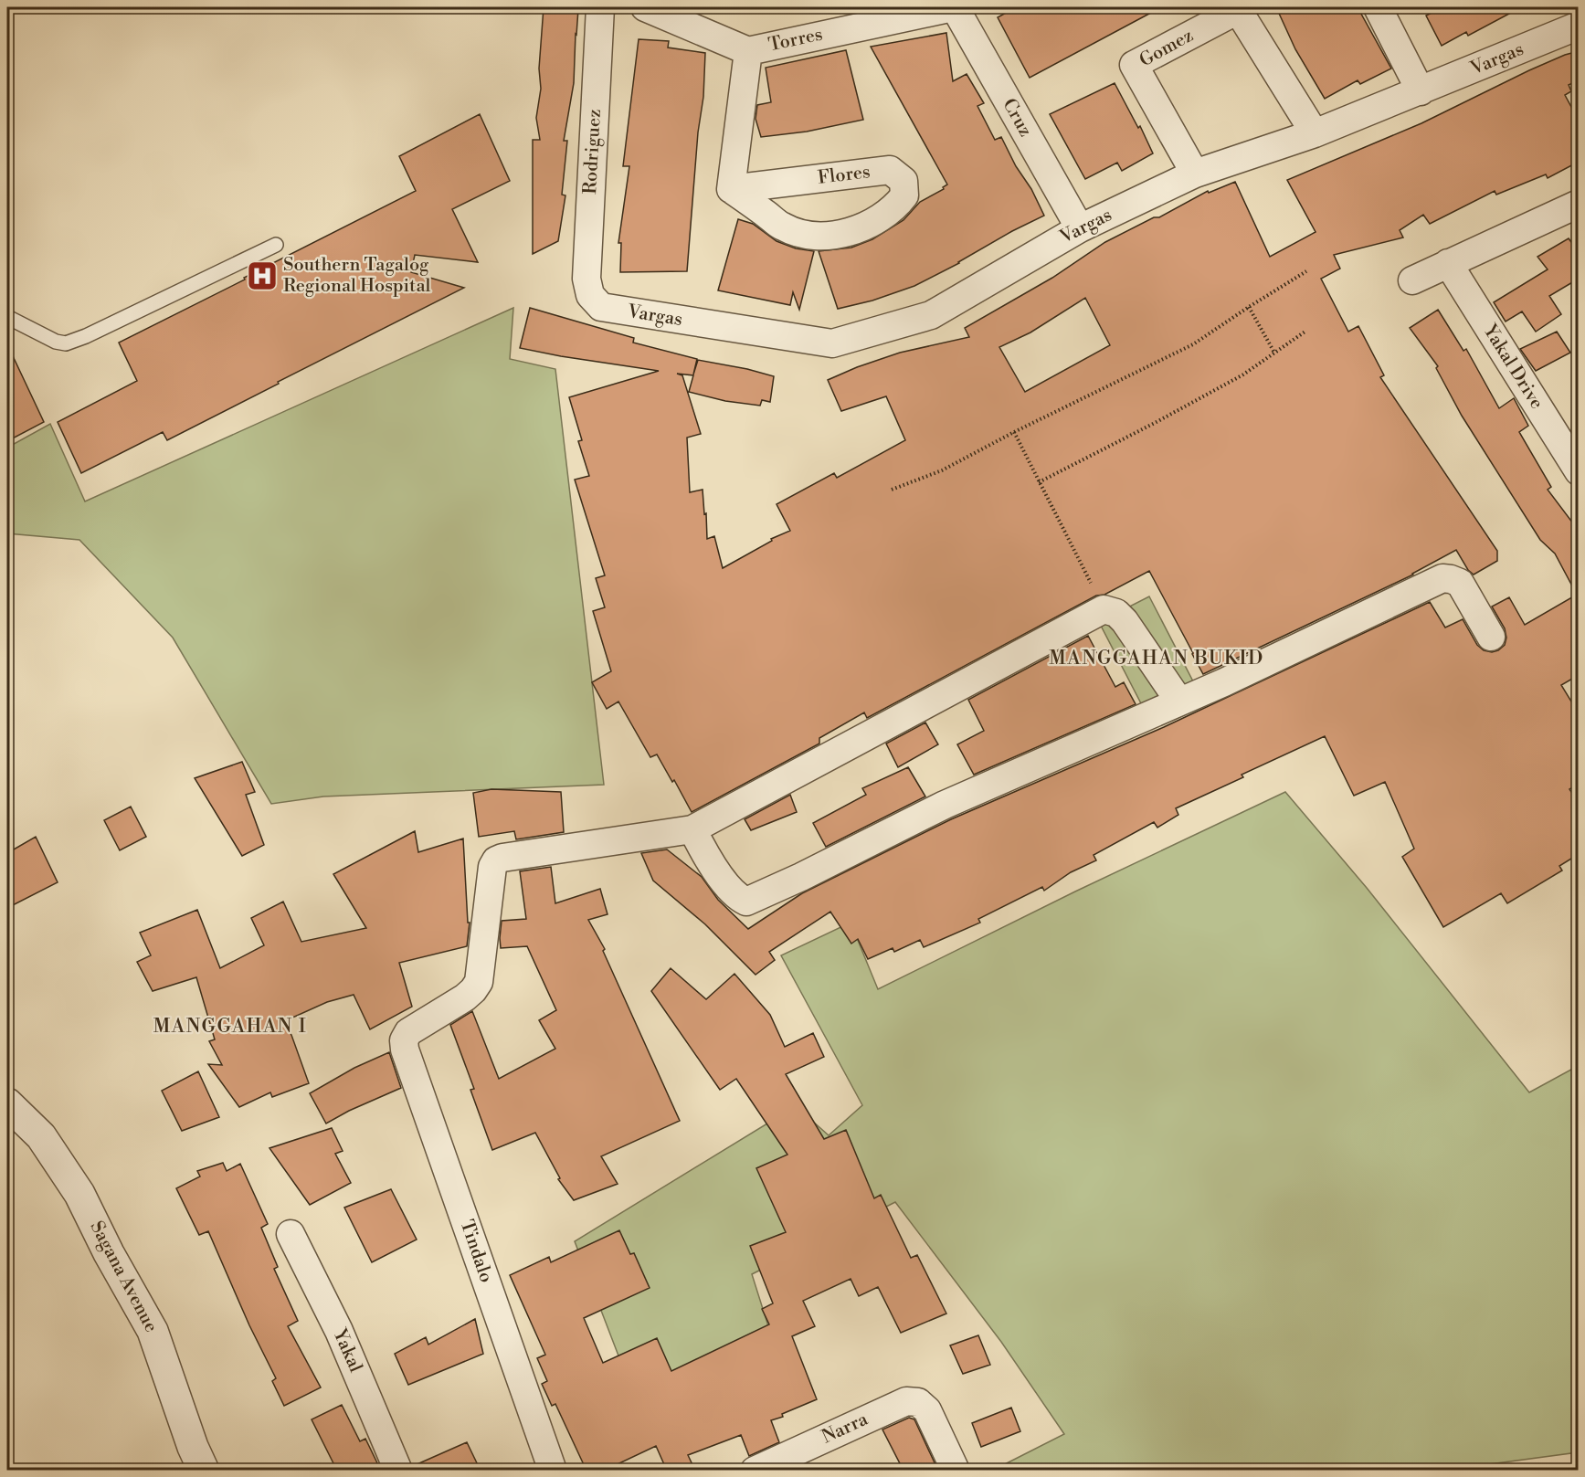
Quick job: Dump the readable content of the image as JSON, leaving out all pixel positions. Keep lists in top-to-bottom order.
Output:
{
  "streets": {
    "street": [
      "Torres",
      "Gomez",
      "Vargas",
      "Cruz",
      "Rodriguez",
      "Flores",
      "Yakal Drive",
      "Tindalo",
      "Sagana Avenue",
      "Yakal",
      "Narra"
    ]
  },
  "crossings": [
    ["Torres", "Cruz"],
    ["Gomez", "Vargas"],
    ["Vargas", "Cruz"],
    ["Vargas", "Rodriguez"]
  ],
  "districts": ["MANGGAHAN BUKID", "MANGGAHAN I"],
  "places": {
    "hospital": ["Southern Tagalog Regional Hospital"]
  }
}
